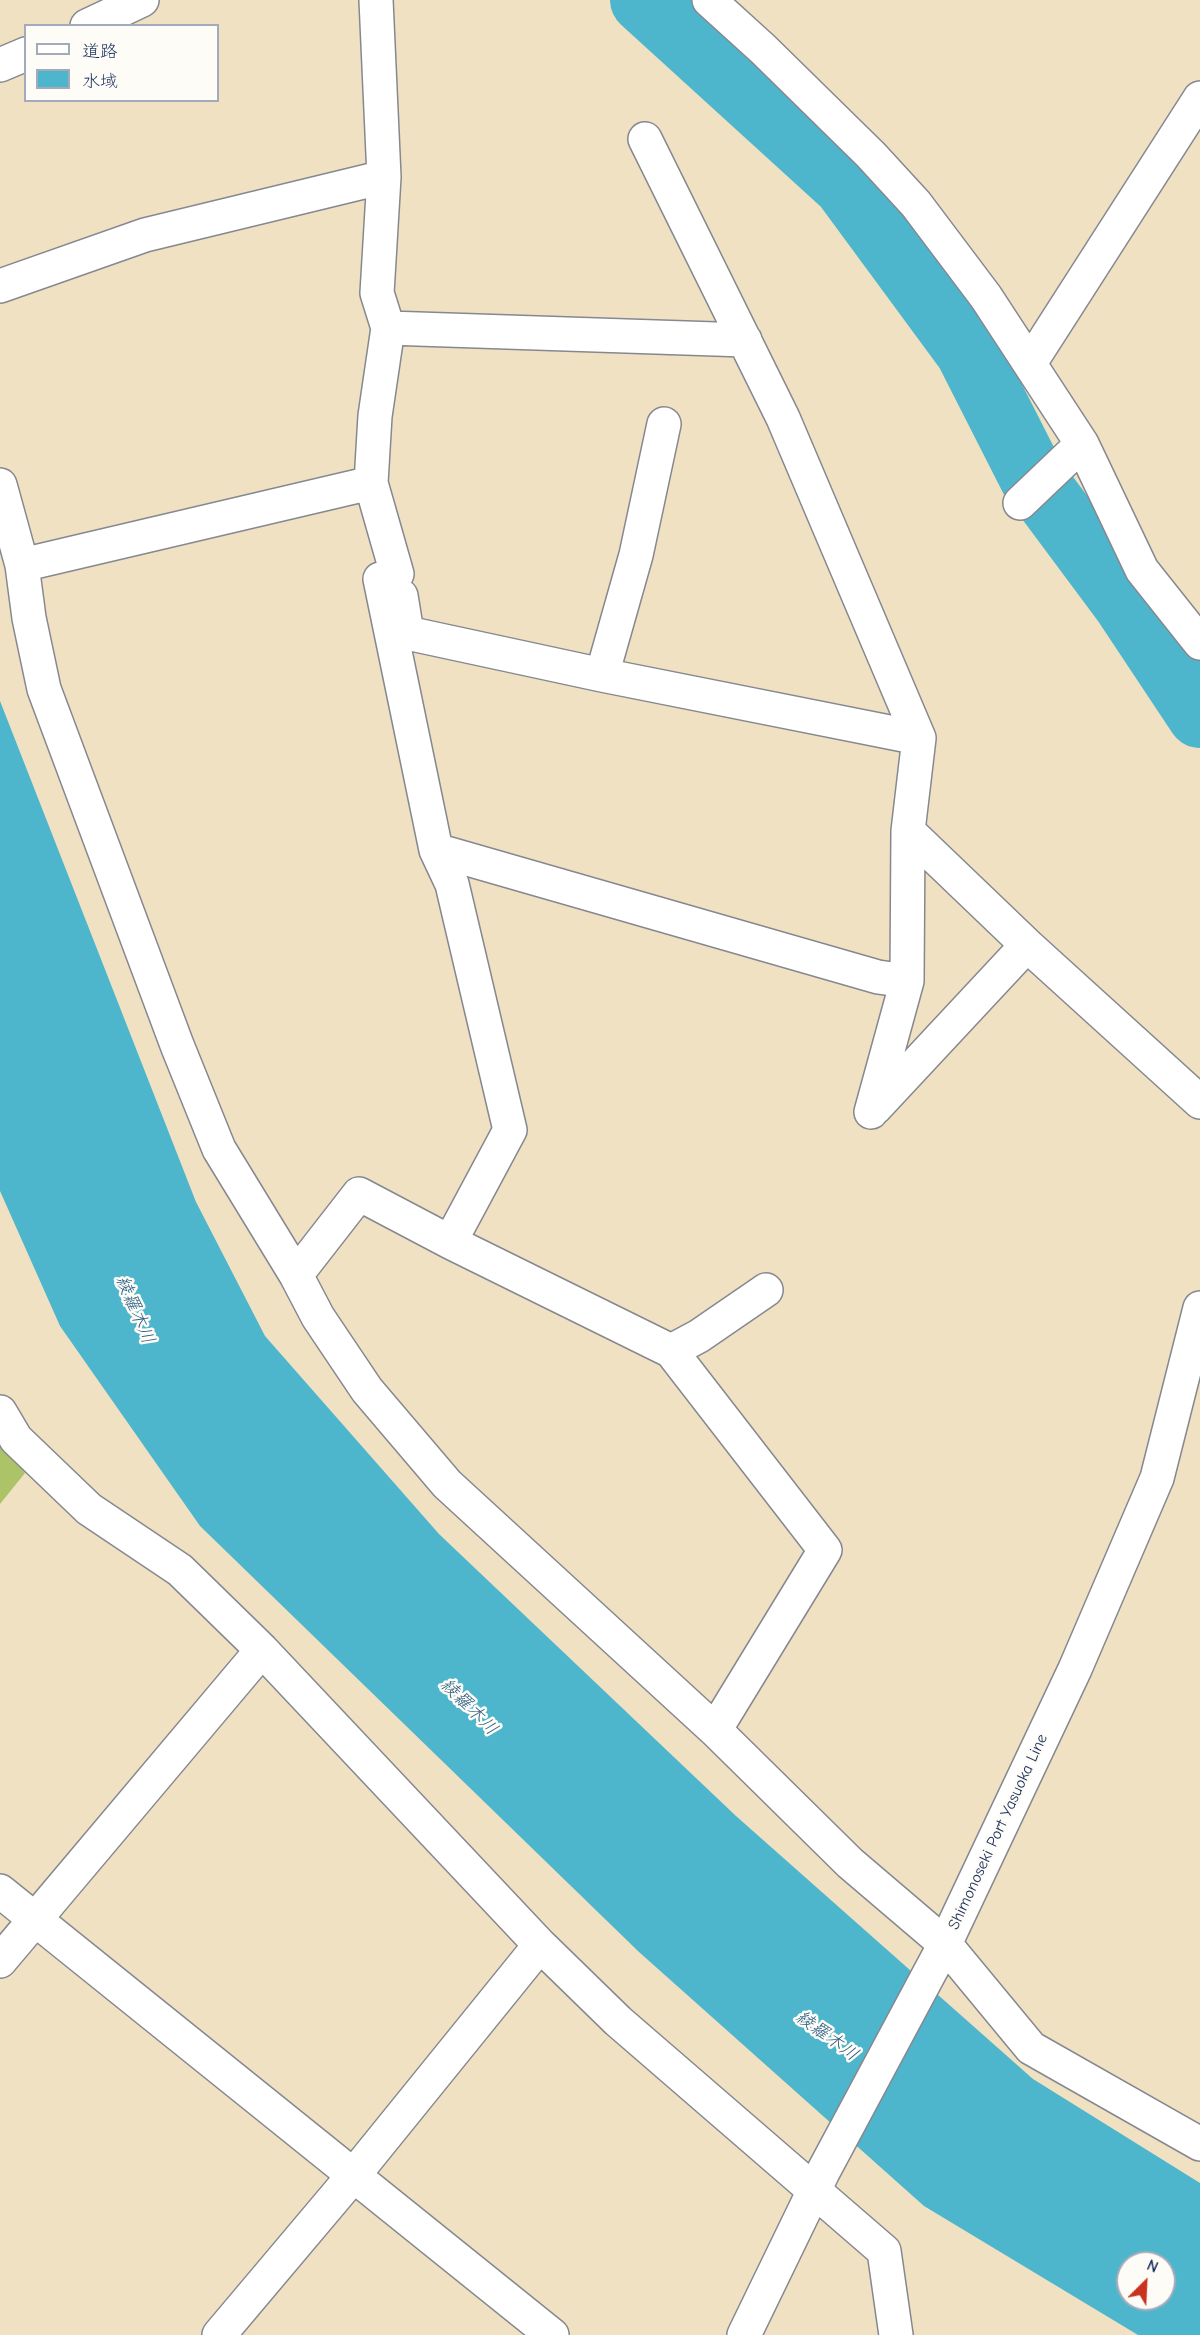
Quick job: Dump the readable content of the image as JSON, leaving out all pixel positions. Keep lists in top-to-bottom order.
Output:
{
  "streets": {
    "street": ["Shimonoseki Port Yasuoka Line"]
  },
  "water": ["綾羅木川"],
  "legend": ["道路", "水域"],
  "north": "top right"
}
